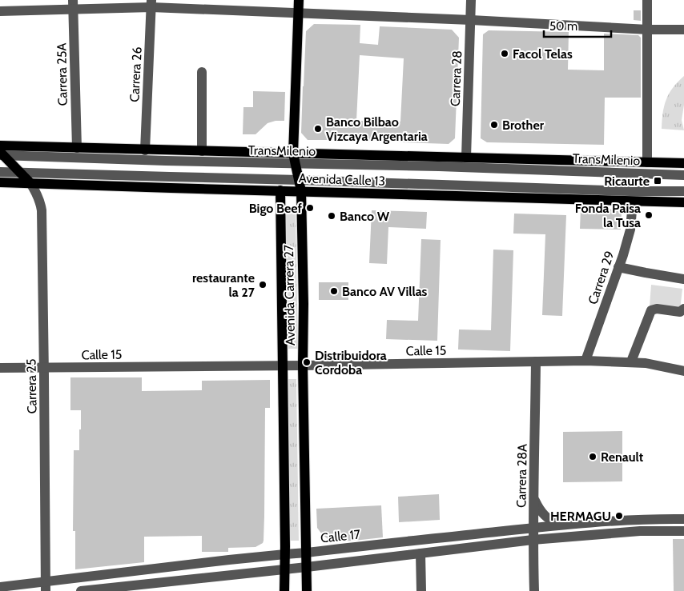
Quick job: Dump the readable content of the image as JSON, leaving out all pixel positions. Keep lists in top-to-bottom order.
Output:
{
  "streets": {
    "main road": ["Avenida Calle 13", "Avenida Carrera 27"],
    "street": [
      "Carrera 25A",
      "Carrera 26",
      "Carrera 28",
      "TransMilenio",
      "Carrera 29",
      "Calle 15",
      "Carrera 25",
      "Carrera 28A",
      "Calle 17"
    ]
  },
  "crossings": [
    ["Carrera 25A", "Avenida Calle 13"],
    ["Carrera 26", "Avenida Calle 13"],
    ["Carrera 28", "Avenida Calle 13"],
    ["TransMilenio", "Avenida Calle 13"],
    ["TransMilenio", "Avenida Carrera 27"],
    ["Avenida Calle 13", "Carrera 29"],
    ["Avenida Calle 13", "Avenida Carrera 27"],
    ["Avenida Calle 13", "Carrera 25"],
    ["Carrera 29", "Calle 15"],
    ["Avenida Carrera 27", "Calle 15"],
    ["Avenida Carrera 27", "Calle 17"],
    ["Calle 15", "Carrera 25"],
    ["Calle 15", "Carrera 28A"],
    ["Carrera 25", "Calle 17"],
    ["Carrera 28A", "Calle 17"]
  ],
  "places": {
    "other": [
      "Facol Telas",
      "Brother",
      "Banco Bilbao Vizcaya Argentaria",
      "Bigo Beef",
      "Fonda Paisa la Tusa",
      "Banco W",
      "restaurante la 27",
      "Banco AV Villas",
      "Distribuidora Cordoba",
      "Renault",
      "HERMAGU"
    ],
    "transit": ["Ricaurte"]
  },
  "scale_bar": "50 m"
}
